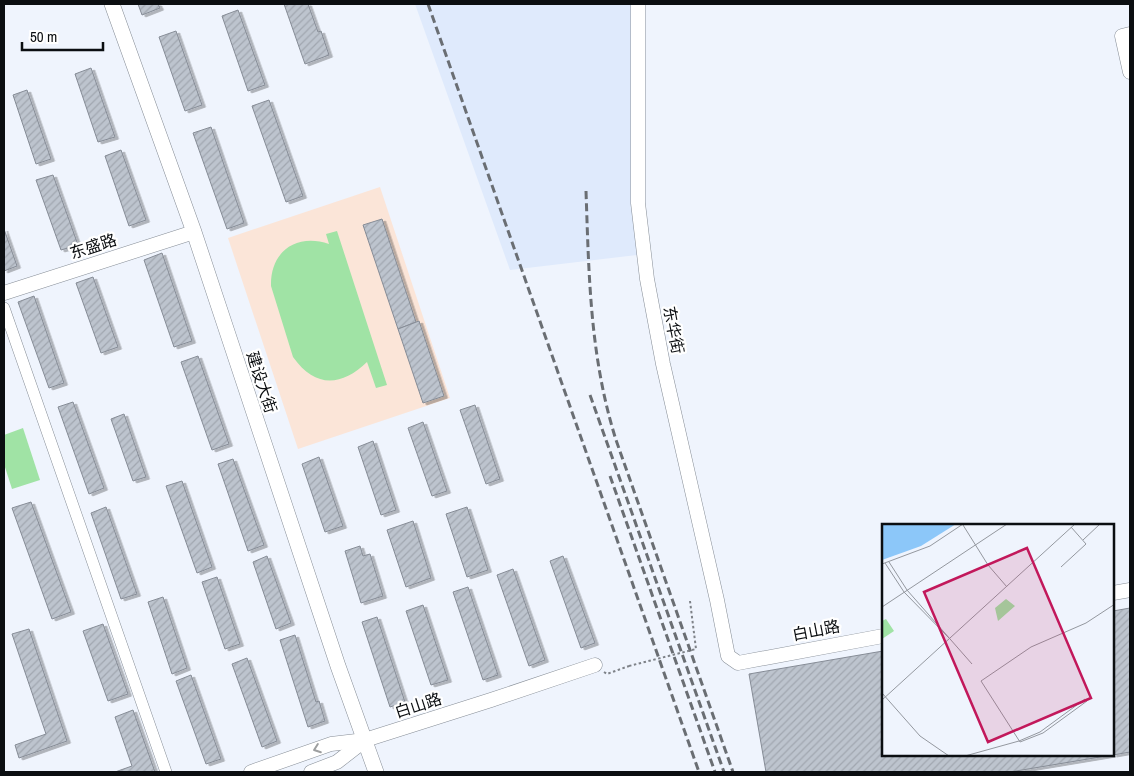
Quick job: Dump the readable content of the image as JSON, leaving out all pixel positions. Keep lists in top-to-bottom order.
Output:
{
  "streets": {
    "main road": ["建设大街"],
    "street": ["东盛路", "东华街", "白山路"]
  },
  "crossings": [
    ["东盛路", "建设大街"],
    ["东华街", "白山路"],
    ["建设大街", "白山路"]
  ],
  "scale_bar": "50 m"
}
